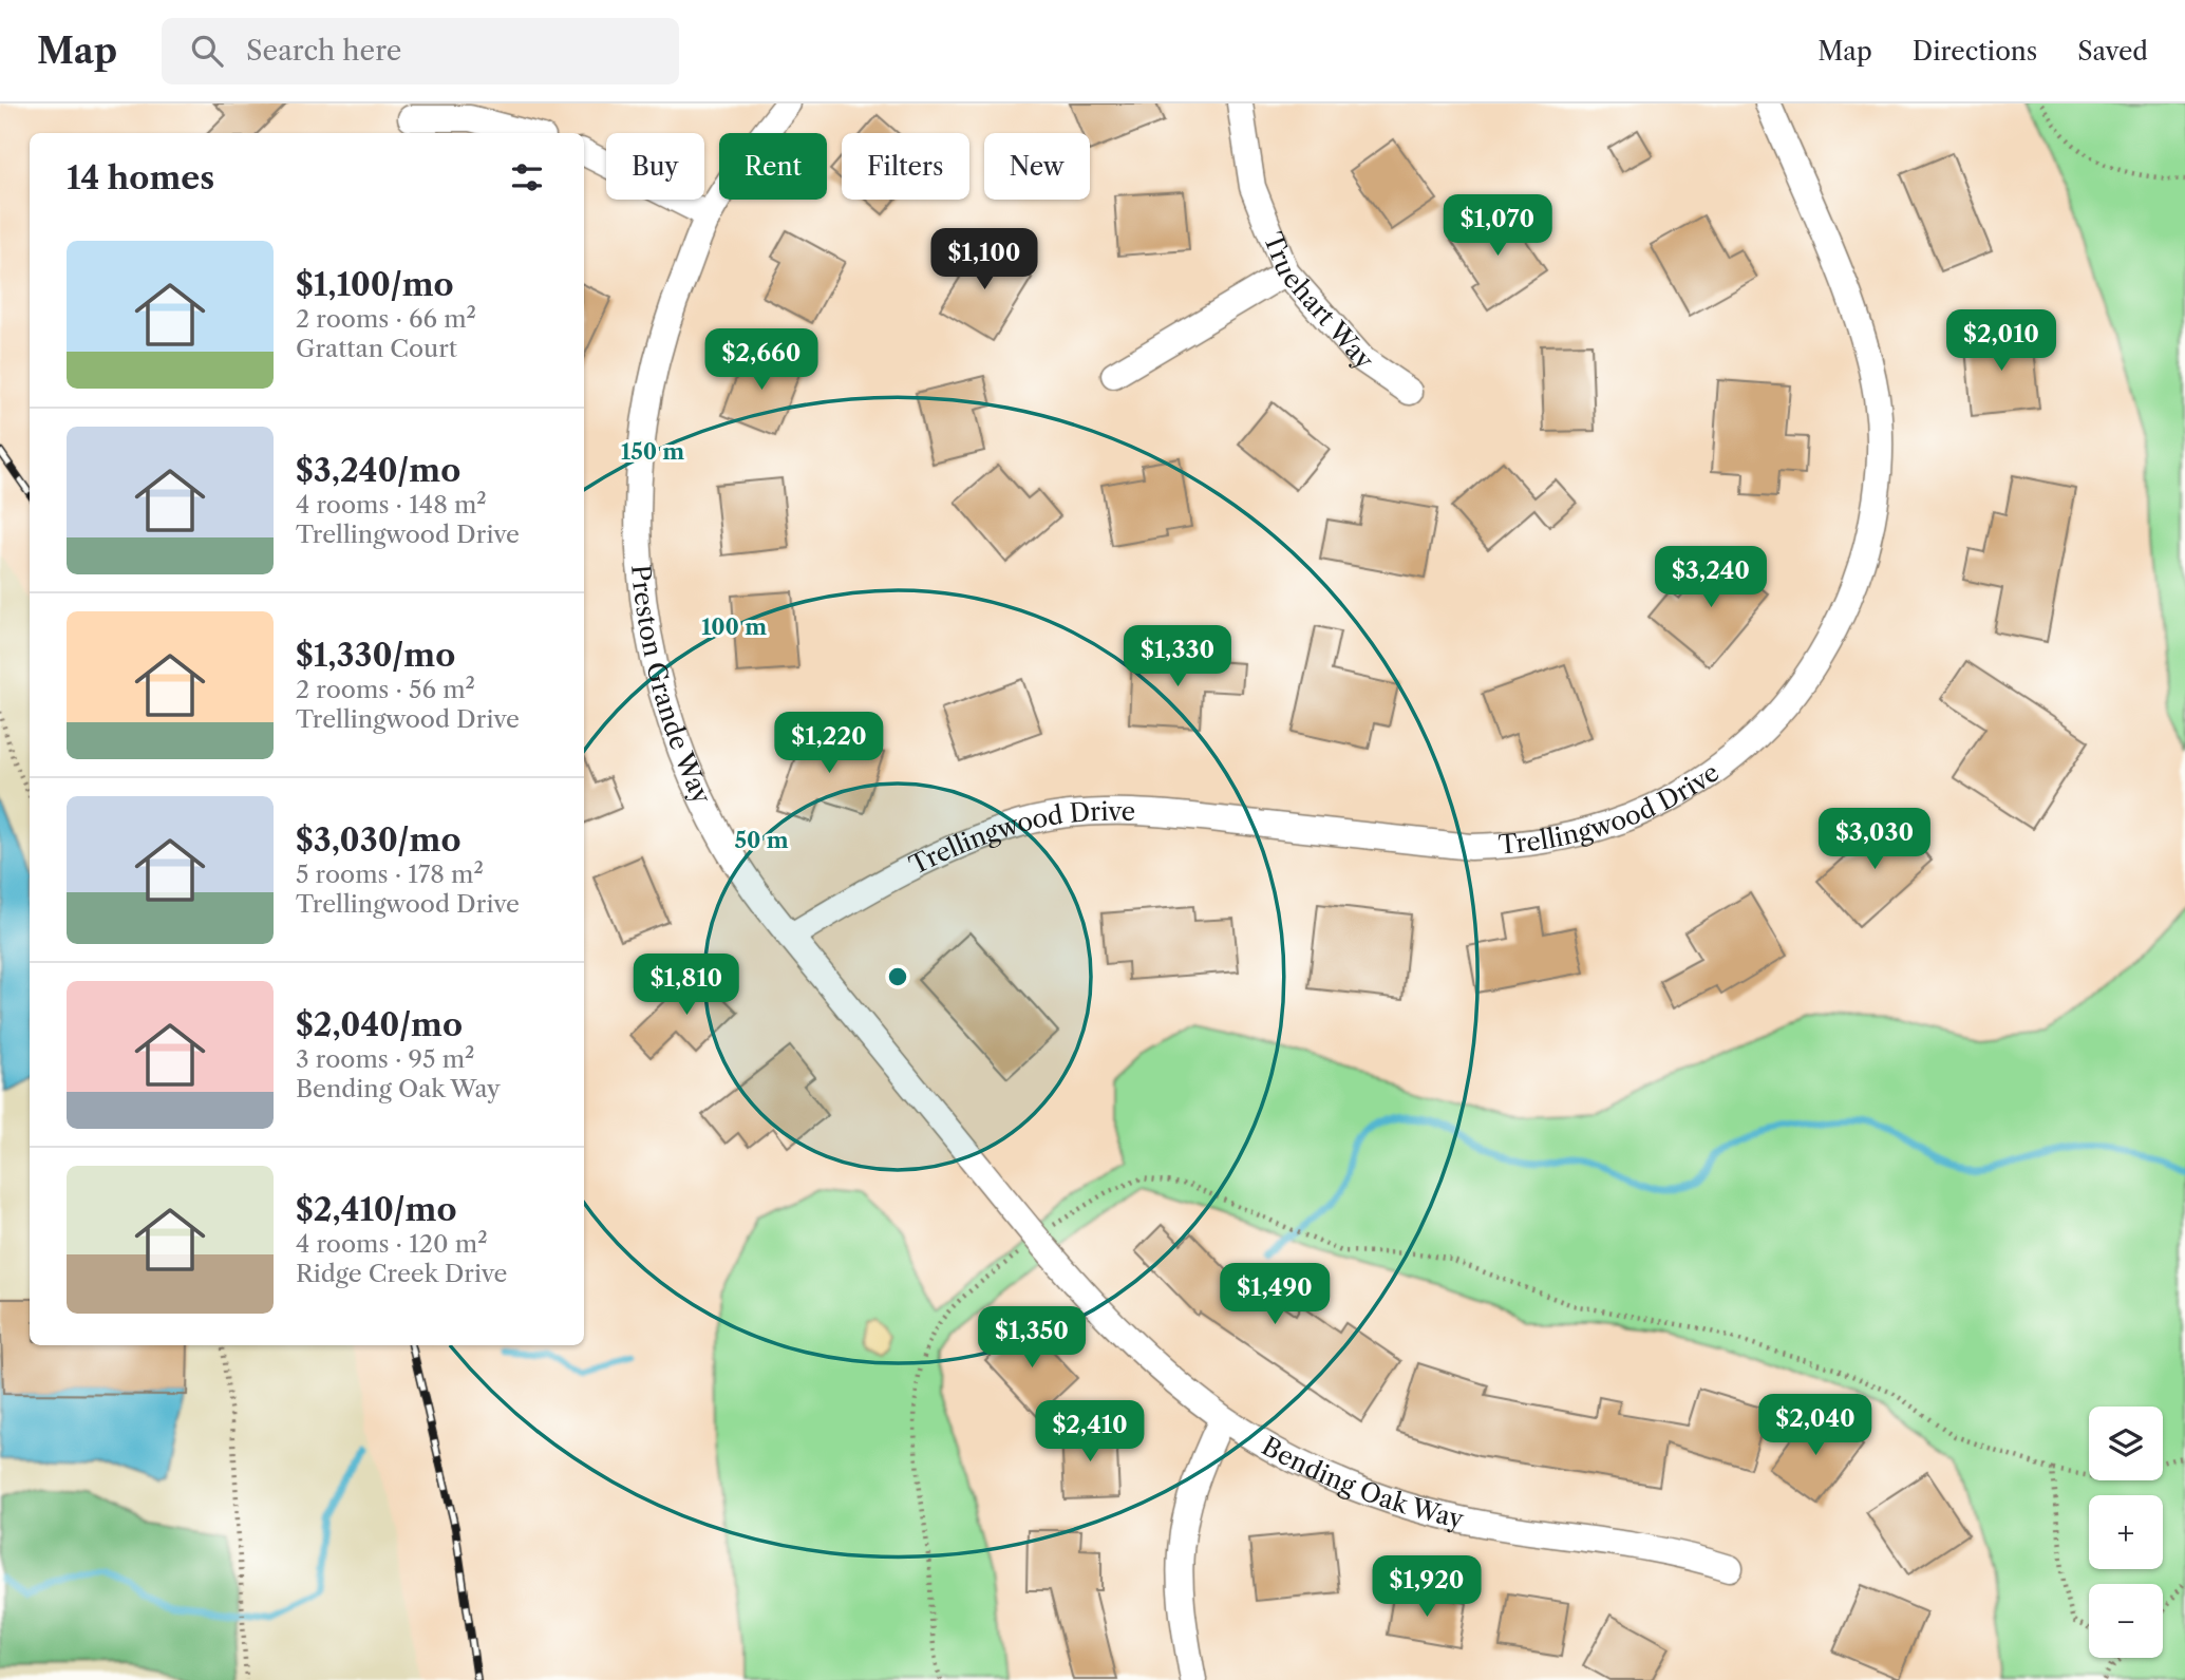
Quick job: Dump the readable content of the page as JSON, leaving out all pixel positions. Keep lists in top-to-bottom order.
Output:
{
  "streets": {
    "street": [
      "Truehart Way",
      "Preston Grande Way",
      "Trellingwood Drive",
      "Bending Oak Way"
    ]
  },
  "crossings": [
    ["Preston Grande Way", "Trellingwood Drive"],
    ["Preston Grande Way", "Bending Oak Way"]
  ],
  "page": {
    "header": "Map",
    "search": "Search here",
    "nav": ["Map", "Directions", "Saved"],
    "chip": [
      "Buy",
      "Rent",
      "Filters",
      "New"
    ],
    "heading": "14 homes",
    "price": [
      "$1,070",
      "$1,100",
      "$2,010",
      "$2,660",
      "$3,240",
      "$1,330",
      "$1,220",
      "$3,030",
      "$1,810",
      "$1,490",
      "$1,350",
      "$2,040",
      "$2,410",
      "$1,920"
    ],
    "list": [
      {
        "name": "$1,100/mo",
        "note": "2 rooms · 66 m² · Grattan Court"
      },
      {
        "name": "$3,240/mo",
        "note": "4 rooms · 148 m² · Trellingwood Drive"
      },
      {
        "name": "$1,330/mo",
        "note": "2 rooms · 56 m² · Trellingwood Drive"
      },
      {
        "name": "$3,030/mo",
        "note": "5 rooms · 178 m² · Trellingwood Drive"
      },
      {
        "name": "$2,040/mo",
        "note": "3 rooms · 95 m² · Bending Oak Way"
      },
      {
        "name": "$2,410/mo",
        "note": "4 rooms · 120 m² · Ridge Creek Drive"
      }
    ],
    "map_buttons": ["+", "−"]
  },
  "rings": ["150 m", "100 m", "50 m"]
}
